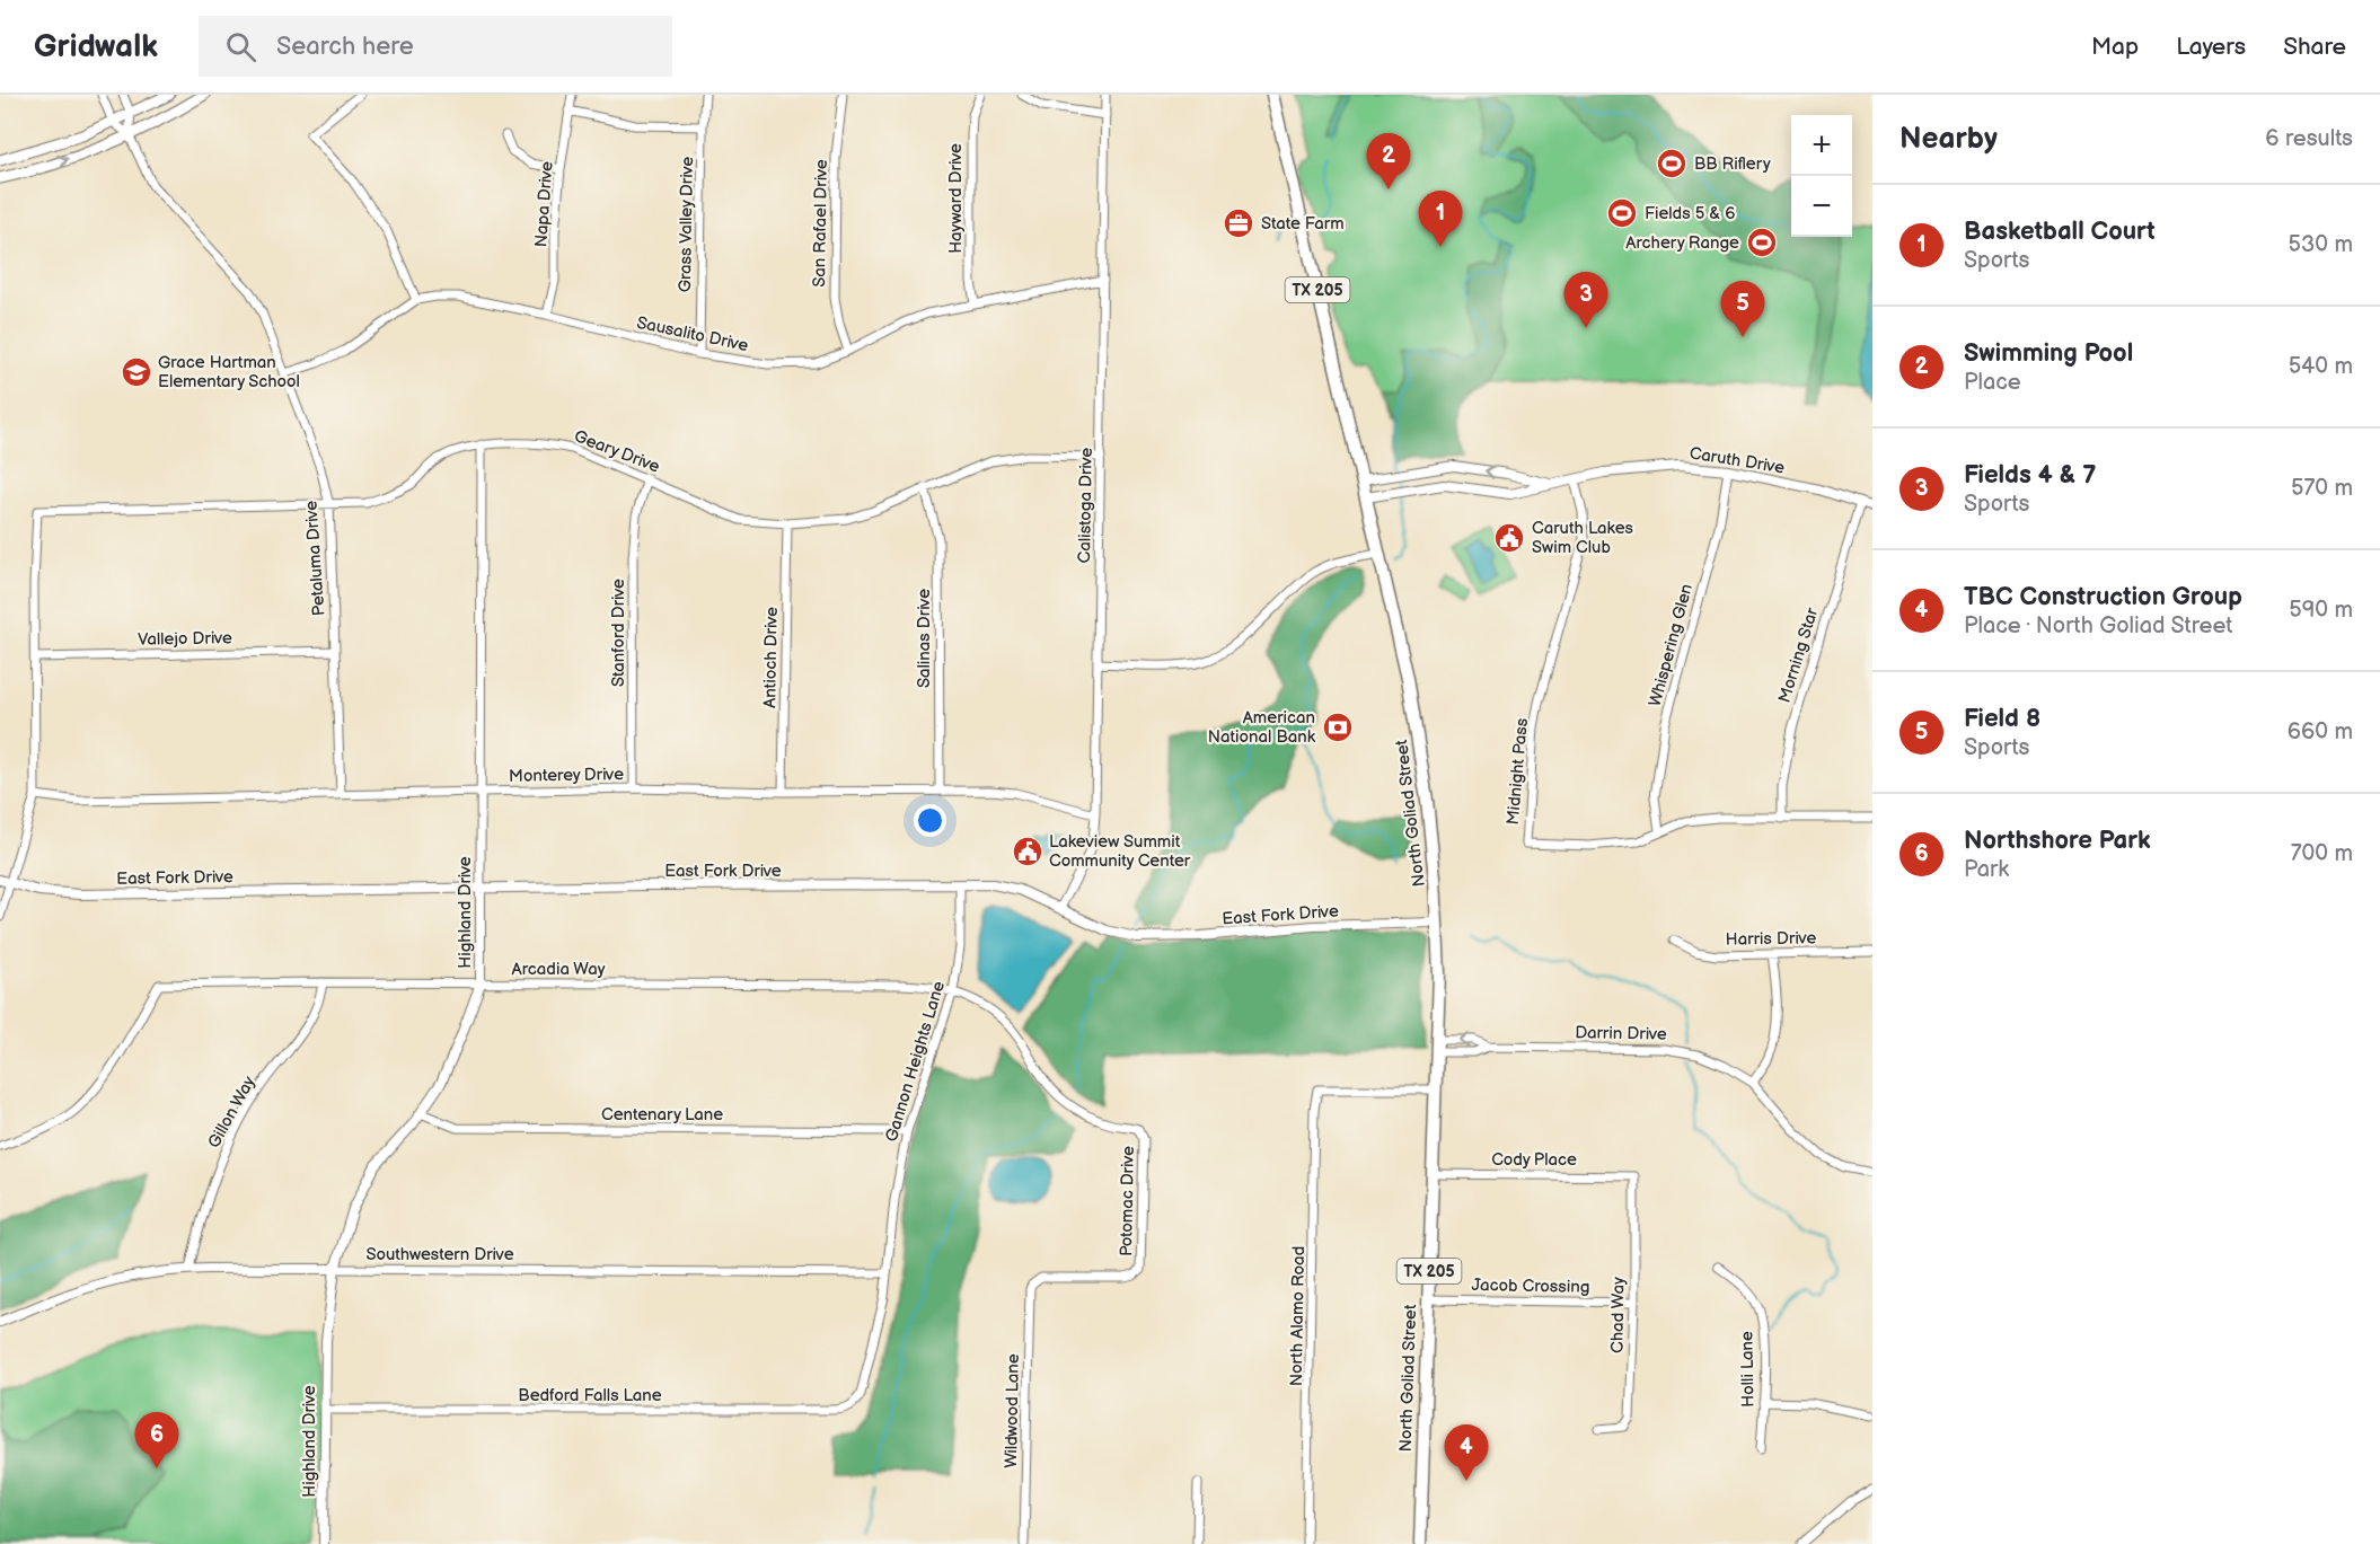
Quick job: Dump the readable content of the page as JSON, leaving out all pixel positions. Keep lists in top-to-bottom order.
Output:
{
  "streets": {
    "main road": ["TX 205", "North Goliad Street"],
    "street": [
      "Hayward Drive",
      "Napa Drive",
      "San Rafael Drive",
      "Grass Valley Drive",
      "Sausalito Drive",
      "Geary Drive",
      "Caruth Drive",
      "Calistoga Drive",
      "Petaluma Drive",
      "Stanford Drive",
      "Vallejo Drive",
      "Salinas Drive",
      "Whispering Glen",
      "Morning Star",
      "Antioch Drive",
      "Midnight Pass",
      "Monterey Drive",
      "East Fork Drive",
      "Highland Drive",
      "Harris Drive",
      "Arcadia Way",
      "Darrin Drive",
      "Gannon Heights Lane",
      "Gillon Way",
      "Centenary Lane",
      "Cody Place",
      "Potomac Drive",
      "Southwestern Drive",
      "Jacob Crossing",
      "Chad Way",
      "North Alamo Road",
      "Holli Lane",
      "Bedford Falls Lane",
      "Wildwood Lane"
    ]
  },
  "crossings": [
    ["Hayward Drive", "Sausalito Drive"],
    ["Napa Drive", "Sausalito Drive"],
    ["San Rafael Drive", "Sausalito Drive"],
    ["Grass Valley Drive", "Sausalito Drive"],
    ["Sausalito Drive", "Calistoga Drive"],
    ["Sausalito Drive", "Petaluma Drive"],
    ["Geary Drive", "Calistoga Drive"],
    ["Geary Drive", "Petaluma Drive"],
    ["Geary Drive", "Stanford Drive"],
    ["Geary Drive", "Vallejo Drive"],
    ["Geary Drive", "Salinas Drive"],
    ["Geary Drive", "Antioch Drive"],
    ["Geary Drive", "Highland Drive"],
    ["Caruth Drive", "Whispering Glen"],
    ["Caruth Drive", "Morning Star"],
    ["Caruth Drive", "Midnight Pass"],
    ["Caruth Drive", "North Goliad Street"],
    ["Calistoga Drive", "Monterey Drive"],
    ["Calistoga Drive", "East Fork Drive"],
    ["Petaluma Drive", "Vallejo Drive"],
    ["Petaluma Drive", "Monterey Drive"],
    ["Stanford Drive", "Monterey Drive"],
    ["Salinas Drive", "Monterey Drive"],
    ["Whispering Glen", "Midnight Pass"],
    ["Morning Star", "Midnight Pass"],
    ["Antioch Drive", "Monterey Drive"],
    ["Monterey Drive", "Highland Drive"],
    ["North Goliad Street", "East Fork Drive"],
    ["North Goliad Street", "Darrin Drive"],
    ["North Goliad Street", "Cody Place"],
    ["North Goliad Street", "Jacob Crossing"],
    ["North Goliad Street", "North Alamo Road"],
    ["East Fork Drive", "Highland Drive"],
    ["East Fork Drive", "Gannon Heights Lane"],
    ["Highland Drive", "Arcadia Way"],
    ["Highland Drive", "Centenary Lane"],
    ["Highland Drive", "Southwestern Drive"],
    ["Highland Drive", "Bedford Falls Lane"],
    ["Arcadia Way", "Gannon Heights Lane"],
    ["Arcadia Way", "Gillon Way"],
    ["Arcadia Way", "Potomac Drive"],
    ["Gannon Heights Lane", "Centenary Lane"],
    ["Gannon Heights Lane", "Southwestern Drive"],
    ["Gannon Heights Lane", "Bedford Falls Lane"],
    ["Gillon Way", "Southwestern Drive"],
    ["Cody Place", "Chad Way"],
    ["Potomac Drive", "Wildwood Lane"],
    ["Jacob Crossing", "Chad Way"]
  ],
  "places": {
    "sports": ["BB Riflery", "Fields 5 & 6", "Archery Range"],
    "office": ["State Farm"],
    "school or university": ["Grace Hartman Elementary School"],
    "public building": ["Caruth Lakes Swim Club", "Lakeview Summit Community Center"],
    "bank": ["American National Bank"]
  },
  "page": {
    "header": "Gridwalk",
    "search": "Search here",
    "nav": ["Map", "Layers", "Share"],
    "heading": ["Nearby", "6 results"],
    "map_buttons": ["+", "−"],
    "pins": [
      "2",
      "1",
      "3",
      "5",
      "6",
      "4"
    ],
    "list": [
      {
        "mark": "1",
        "name": "Basketball Court",
        "note": "Sports",
        "value": "530 m"
      },
      {
        "mark": "2",
        "name": "Swimming Pool",
        "note": "Place",
        "value": "540 m"
      },
      {
        "mark": "3",
        "name": "Fields 4 & 7",
        "note": "Sports",
        "value": "570 m"
      },
      {
        "mark": "4",
        "name": "TBC Construction Group",
        "note": "Place · North Goliad Street",
        "value": "590 m"
      },
      {
        "mark": "5",
        "name": "Field 8",
        "note": "Sports",
        "value": "660 m"
      },
      {
        "mark": "6",
        "name": "Northshore Park",
        "note": "Park",
        "value": "700 m"
      }
    ]
  }
}
